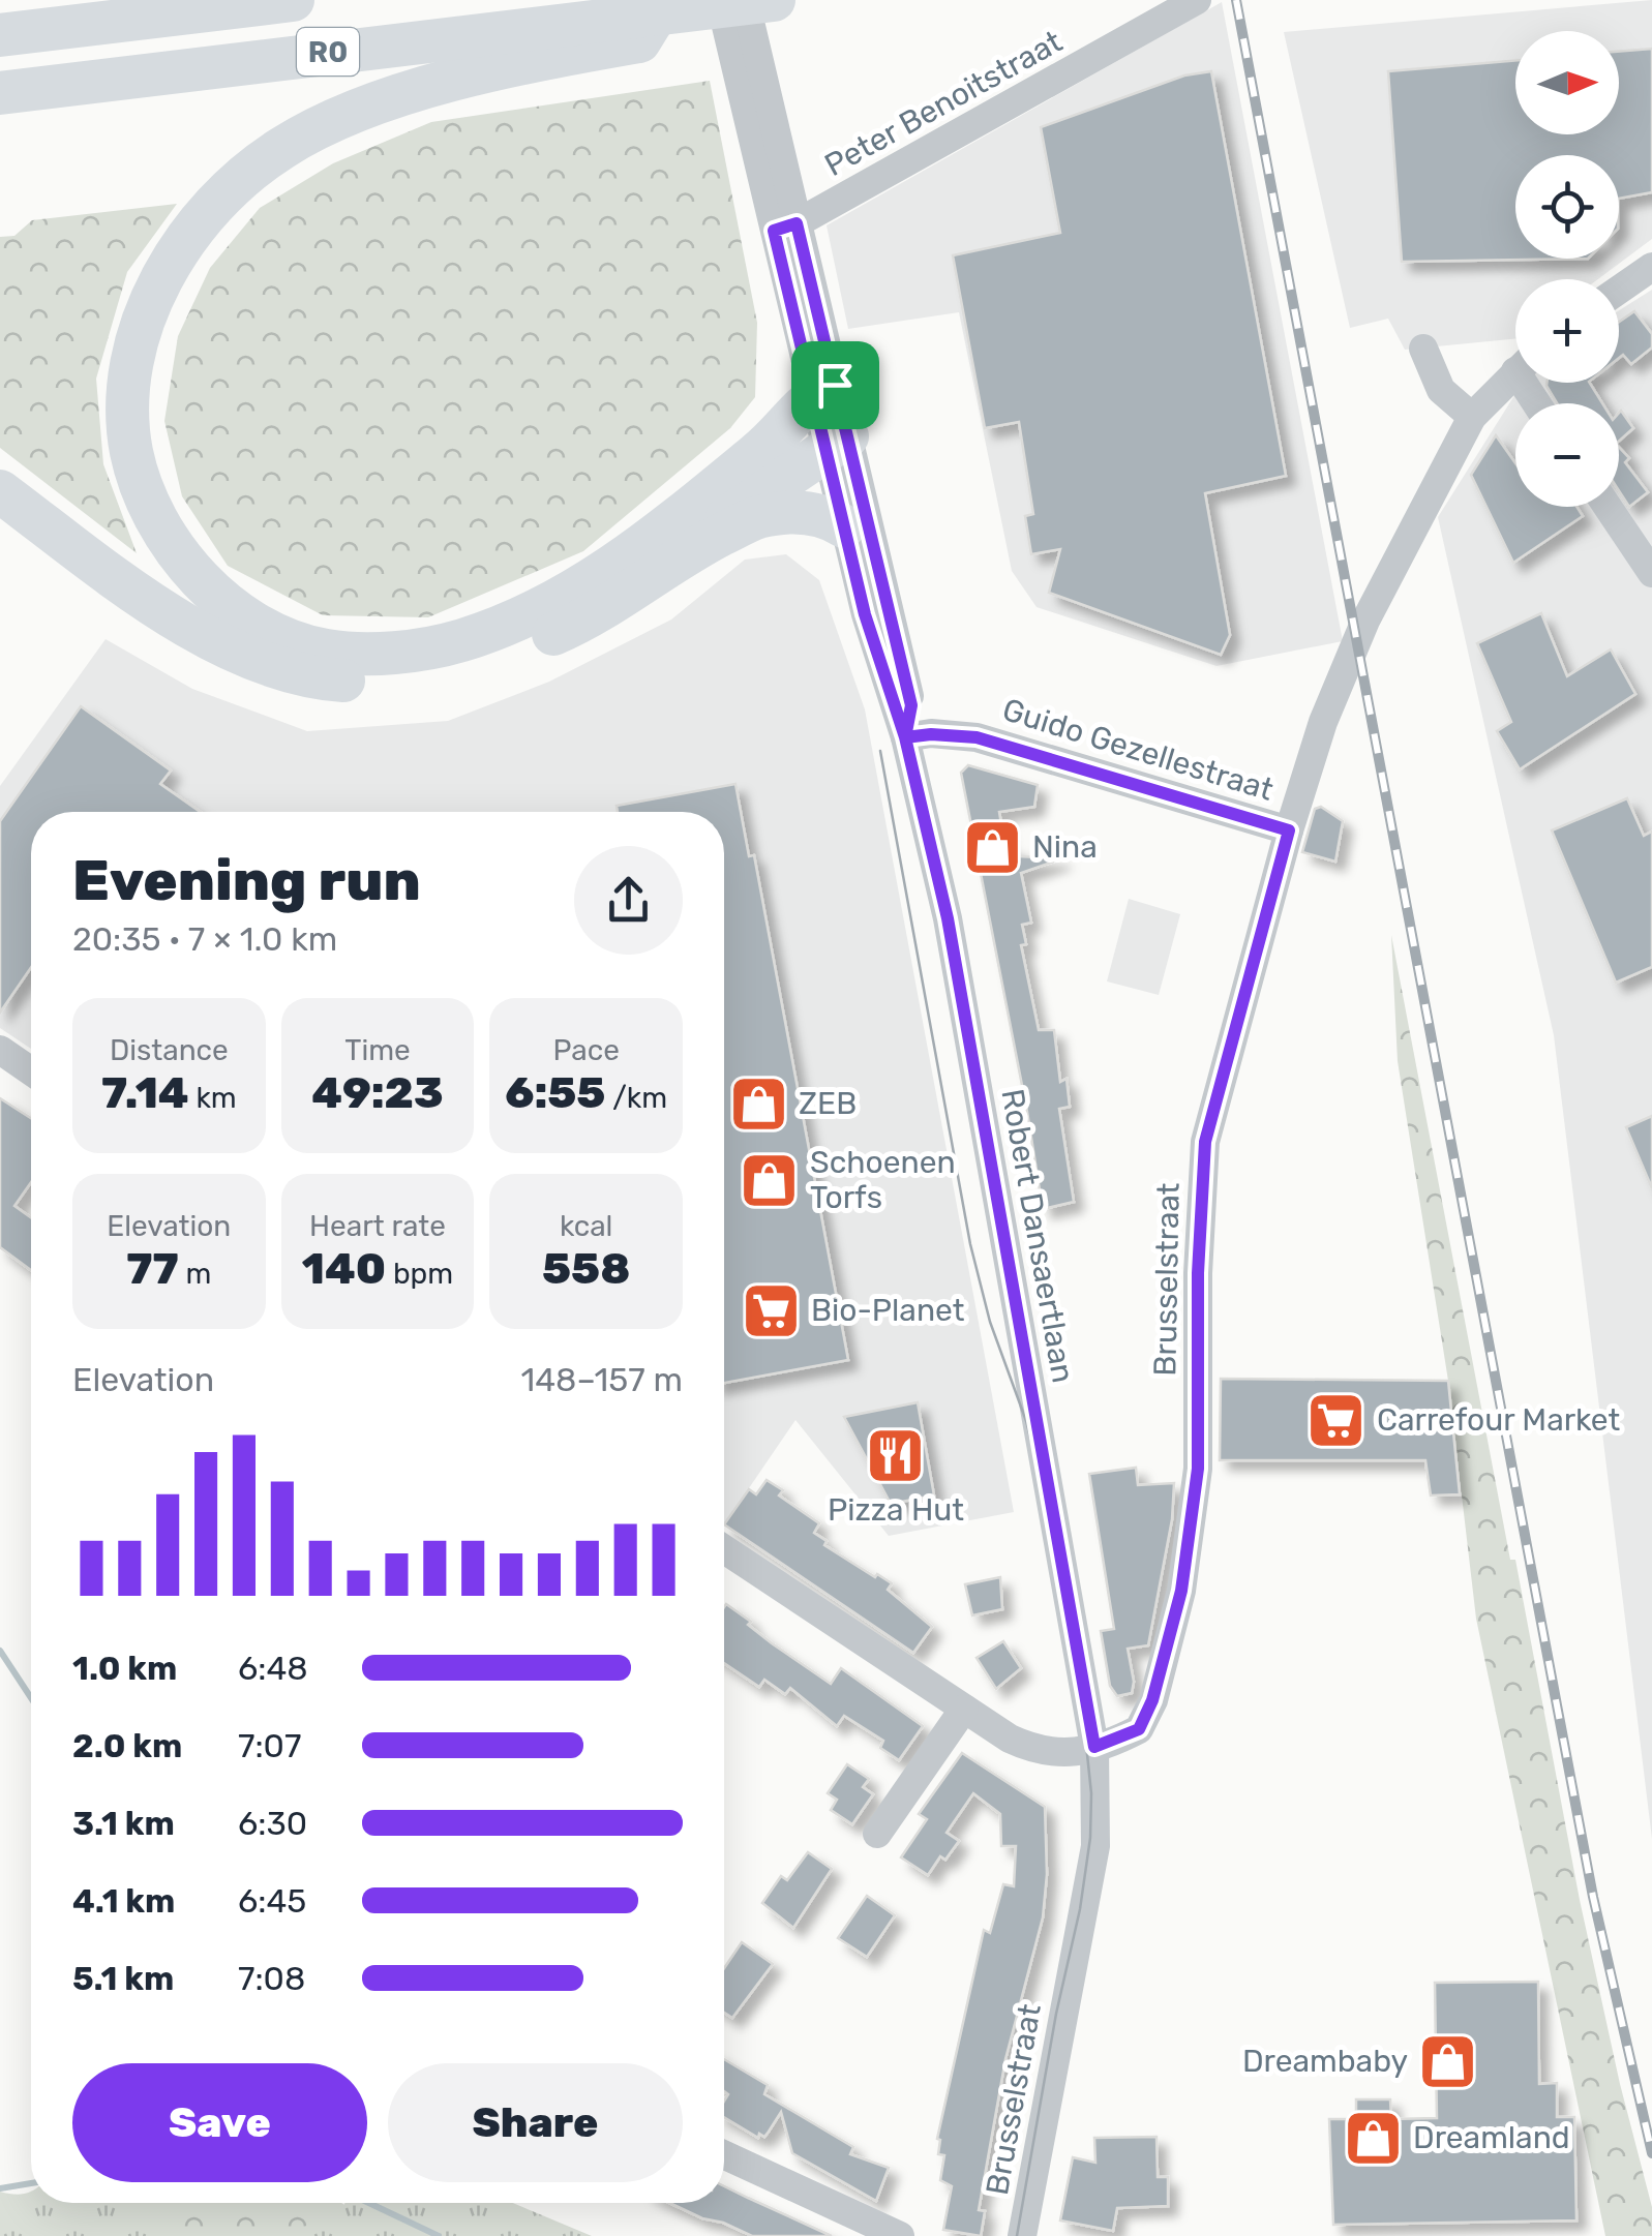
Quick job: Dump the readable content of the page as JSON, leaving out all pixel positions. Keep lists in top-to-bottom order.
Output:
{
  "streets": {
    "highway": ["R0"],
    "street": [
      "Peter Benoitstraat",
      "Guido Gezellestraat",
      "Robert Dansaertlaan",
      "Brusselstraat"
    ]
  },
  "crossings": [
    ["Peter Benoitstraat", "Robert Dansaertlaan"],
    ["Guido Gezellestraat", "Robert Dansaertlaan"],
    ["Guido Gezellestraat", "Brusselstraat"],
    ["Robert Dansaertlaan", "Brusselstraat"]
  ],
  "places": {
    "shop": [
      "Nina",
      "ZEB",
      "Schoenen Torfs",
      "Dreambaby",
      "Dreamland"
    ],
    "supermarket": ["Bio-Planet", "Carrefour Market"],
    "restaurant": ["Pizza Hut"]
  },
  "north": "right",
  "page": {
    "map_buttons": ["+", "−"],
    "heading": ["Evening run", "20:35 · 7 × 1.0 km"],
    "stats": [
      ["Distance", "7.14 km"],
      ["Time", "49:23"],
      ["Pace", "6:55 /km"],
      ["Elevation", "77 m"],
      ["Heart rate", "140 bpm"],
      ["kcal", "558"]
    ],
    "chart": ["Elevation", "148–157 m"],
    "list": [
      {
        "name": "1.0 km",
        "note": "6:48"
      },
      {
        "name": "2.0 km",
        "note": "7:07"
      },
      {
        "name": "3.1 km",
        "note": "6:30"
      },
      {
        "name": "4.1 km",
        "note": "6:45"
      },
      {
        "name": "5.1 km",
        "note": "7:08"
      }
    ],
    "buttons": ["Save", "Share"]
  }
}
